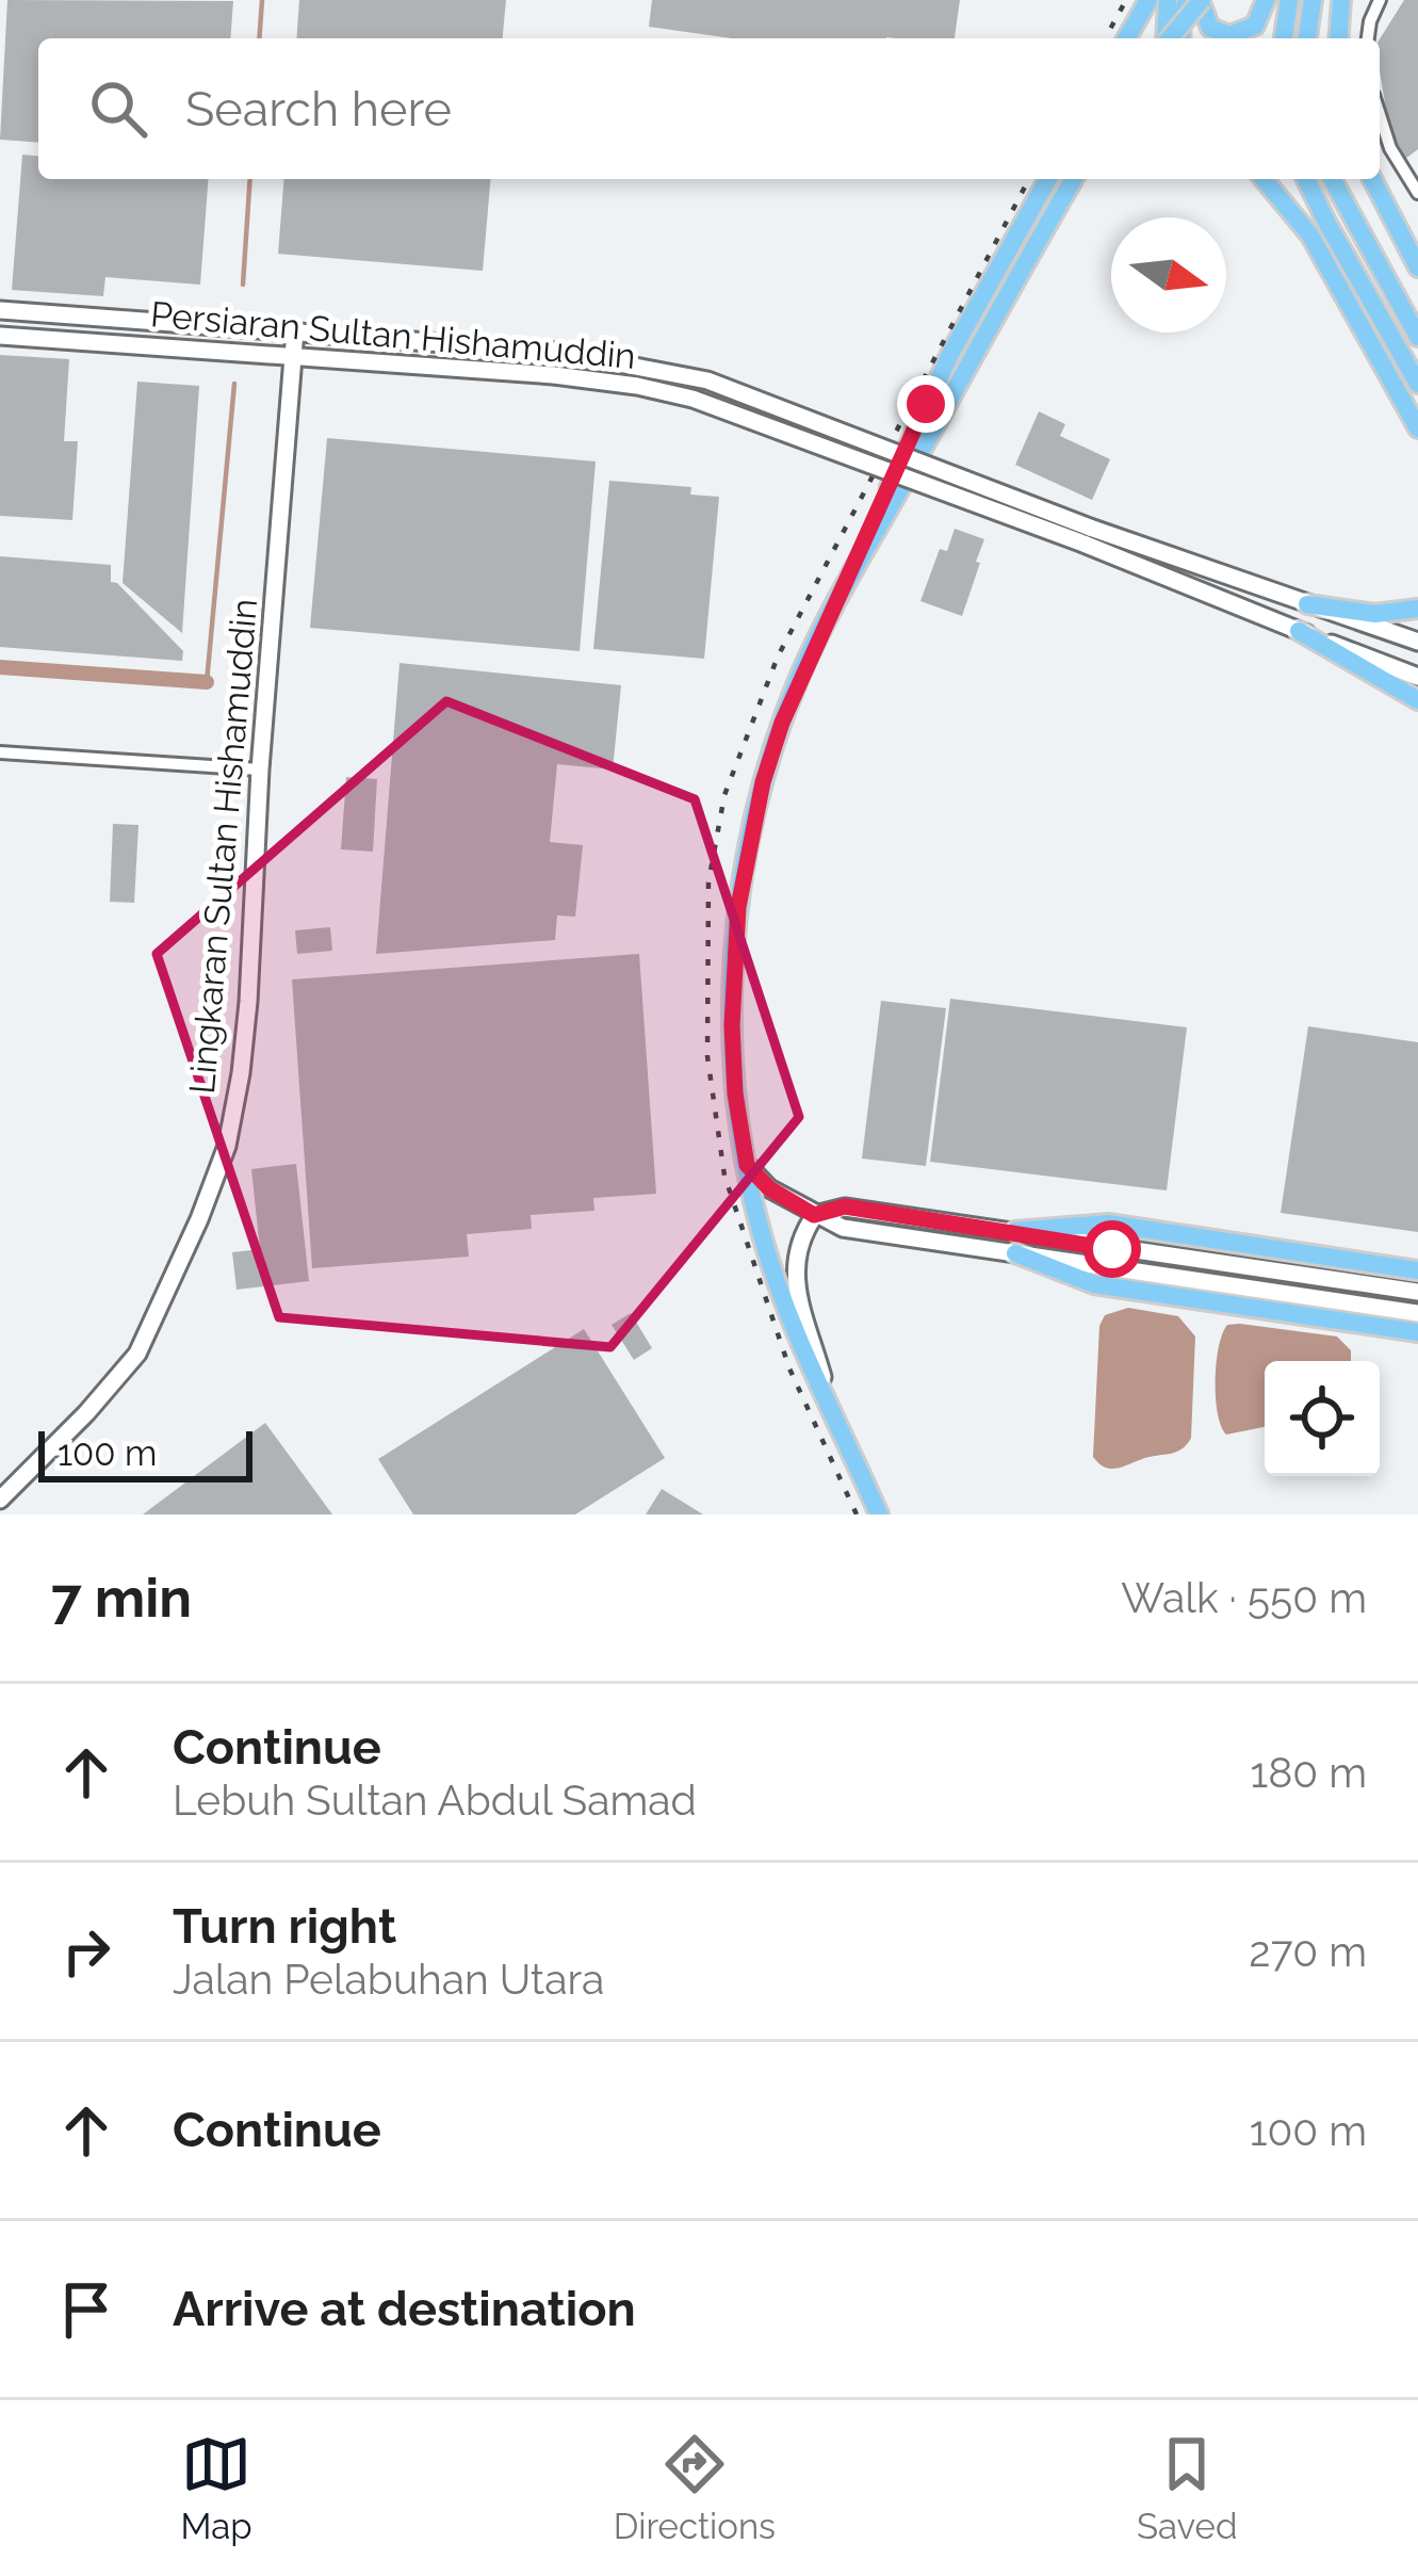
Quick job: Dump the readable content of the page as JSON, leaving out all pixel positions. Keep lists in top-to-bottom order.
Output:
{
  "streets": {
    "street": ["Persiaran Sultan Hishamuddin", "Lingkaran Sultan Hishamuddin"]
  },
  "crossings": [
    ["Persiaran Sultan Hishamuddin", "Lingkaran Sultan Hishamuddin"]
  ],
  "scale_bar": "100 m",
  "north": "right",
  "page": {
    "search": "Search here",
    "scale": "100 m",
    "heading": ["7 min", "Walk · 550 m"],
    "list": [
      ["Continue", "Lebuh Sultan Abdul Samad", "180 m"],
      ["Turn right", "Jalan Pelabuhan Utara", "270 m"],
      ["Continue", "100 m"],
      "Arrive at destination"
    ],
    "nav": ["Map", "Directions", "Saved"]
  }
}
